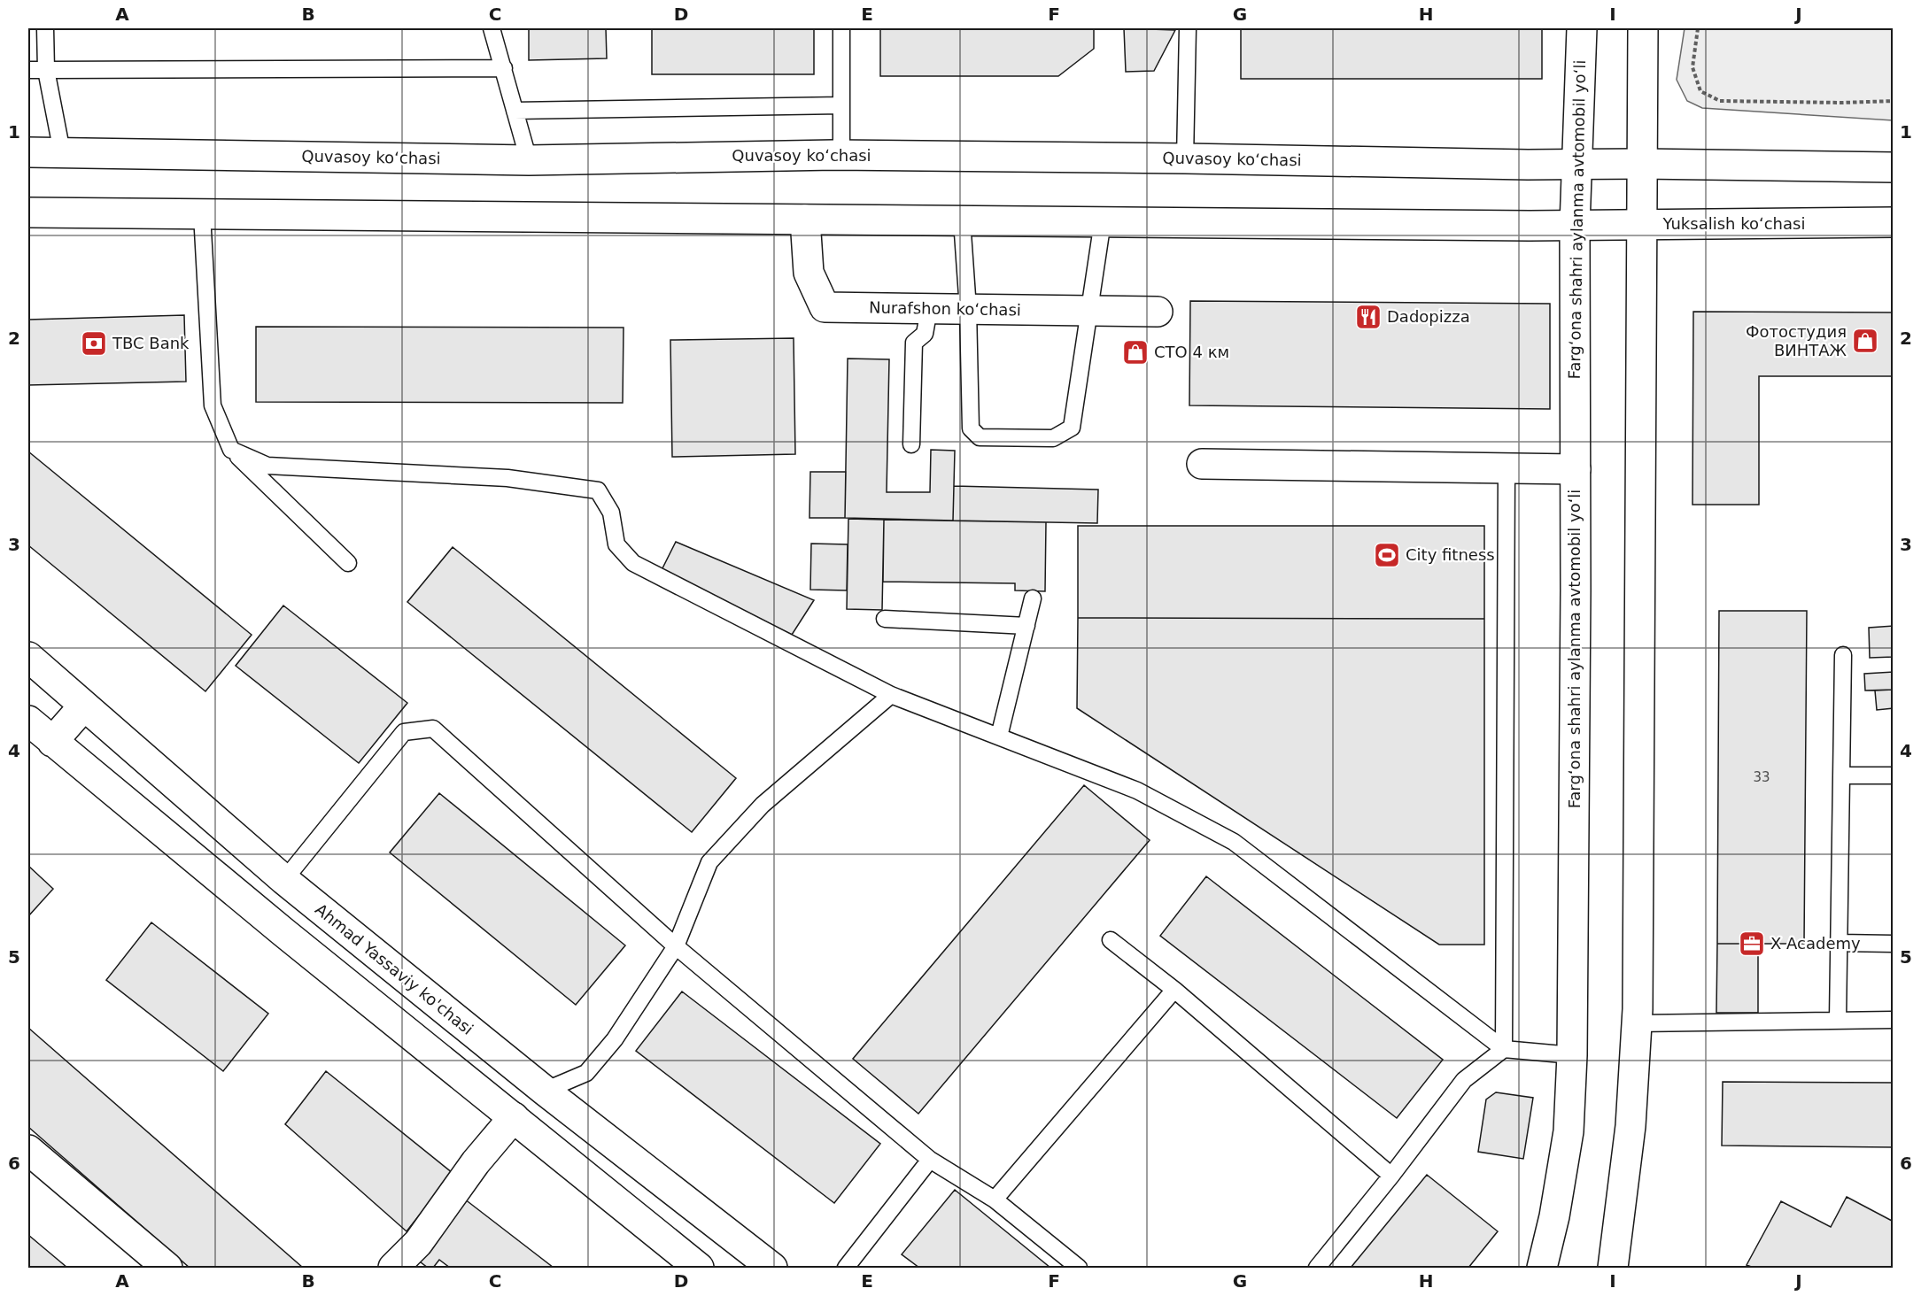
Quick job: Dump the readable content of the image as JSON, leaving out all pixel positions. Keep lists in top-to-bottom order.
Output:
{
  "streets": {
    "main road": [
      "Quvasoy koʻchasi",
      "Fargʻona shahri aylanma avtomobil yoʻli",
      "Yuksalish koʻchasi",
      "Nurafshon koʻchasi",
      "Ahmad Yassaviy ko'chasi"
    ]
  },
  "crossings": [
    ["Quvasoy koʻchasi", "Fargʻona shahri aylanma avtomobil yoʻli"],
    ["Fargʻona shahri aylanma avtomobil yoʻli", "Yuksalish koʻchasi"]
  ],
  "places": {
    "restaurant": ["Dadopizza"],
    "shop": ["Фотостудия ВИНТАЖ", "СТО 4 км"],
    "bank": ["TBC Bank"],
    "sports": ["City fitness"],
    "office": ["X Academy"]
  },
  "house_numbers": ["33"],
  "grid": {
    "columns": [
      "A",
      "B",
      "C",
      "D",
      "E",
      "F",
      "G",
      "H",
      "I",
      "J"
    ],
    "rows": [
      "1",
      "2",
      "3",
      "4",
      "5",
      "6"
    ]
  }
}
